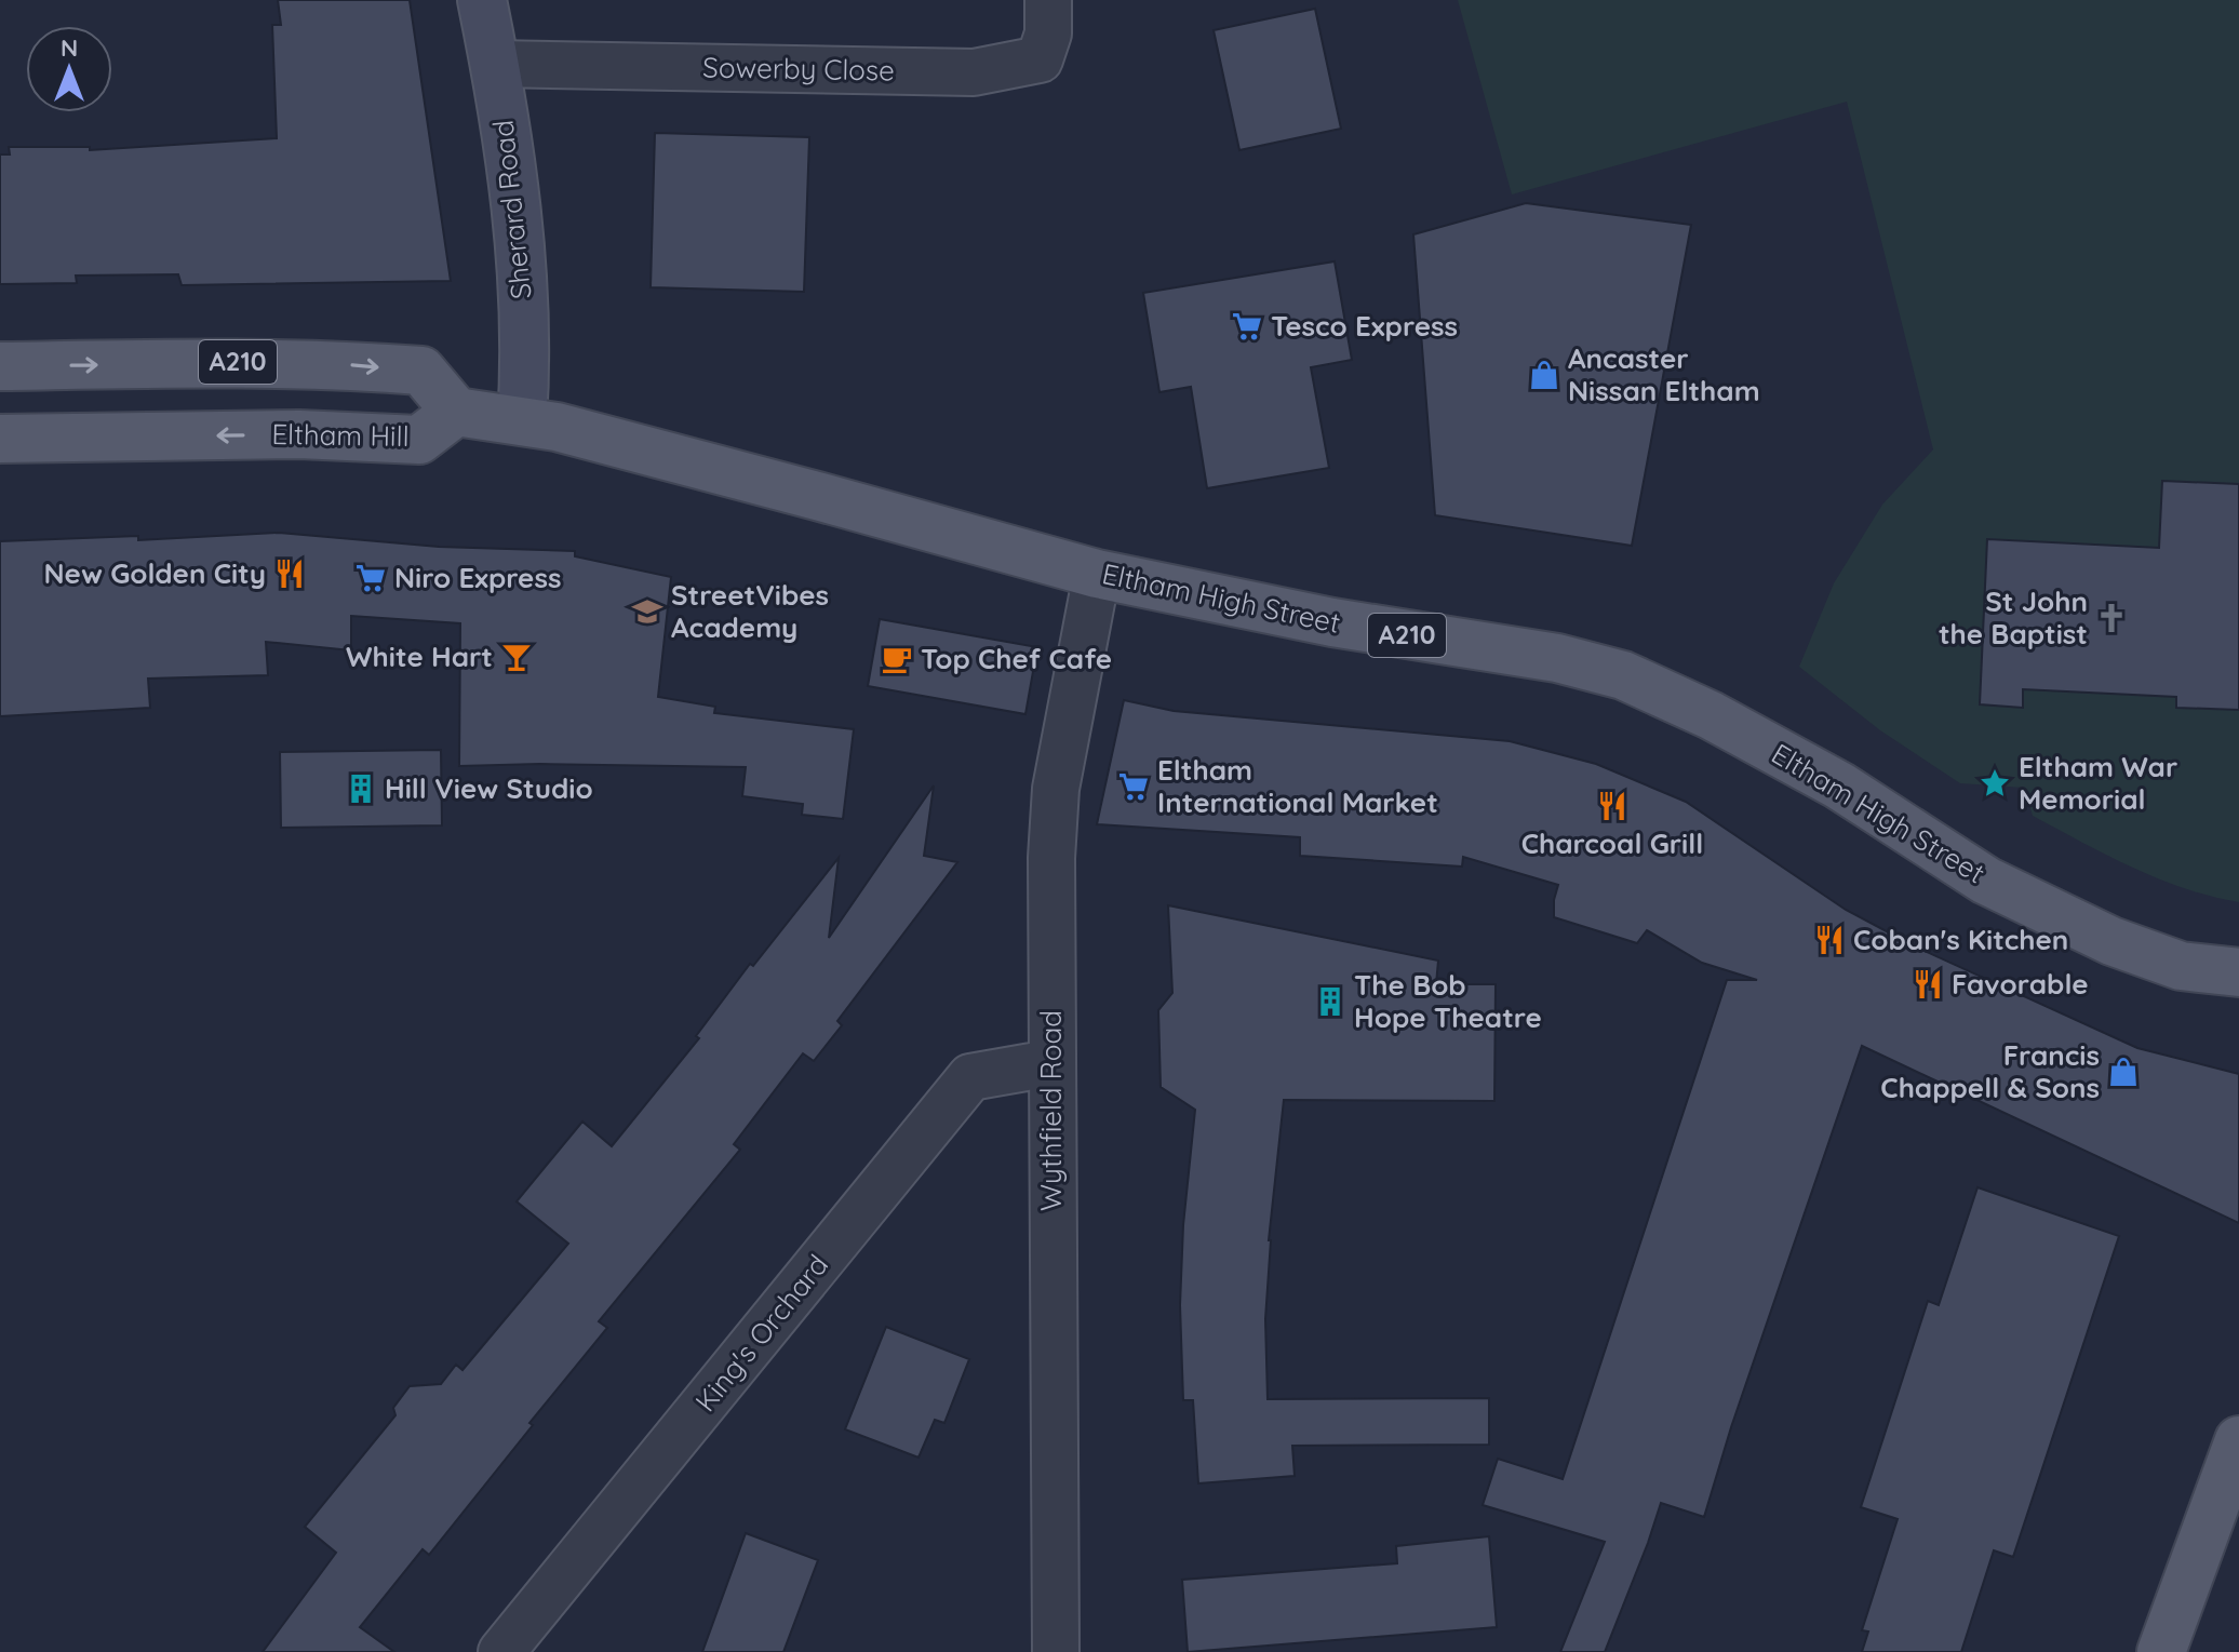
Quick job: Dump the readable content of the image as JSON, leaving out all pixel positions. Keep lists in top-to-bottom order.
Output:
{
  "streets": {
    "main road": ["A210", "Eltham Hill", "Eltham High Street"],
    "street": [
      "Sowerby Close",
      "Sherard Road",
      "Wythfield Road",
      "King's Orchard"
    ]
  },
  "crossings": [
    ["Sowerby Close", "Sherard Road"],
    ["Sherard Road", "Eltham High Street"],
    ["Eltham Hill", "Eltham High Street"],
    ["Eltham High Street", "Wythfield Road"],
    ["Wythfield Road", "King's Orchard"]
  ],
  "places": {
    "supermarket": ["Tesco Express", "Niro Express", "Eltham International Market"],
    "shop": ["Ancaster Nissan Eltham", "Francis Chappell & Sons"],
    "restaurant": [
      "New Golden City",
      "Charcoal Grill",
      "Coban's Kitchen",
      "Favorable"
    ],
    "school or university": ["StreetVibes Academy"],
    "church": ["St John the Baptist"],
    "bar": ["White Hart"],
    "cafe": ["Top Chef Cafe"],
    "place": ["Eltham War Memorial"],
    "building": ["Hill View Studio", "The Bob Hope Theatre"]
  },
  "north": "top"
}
